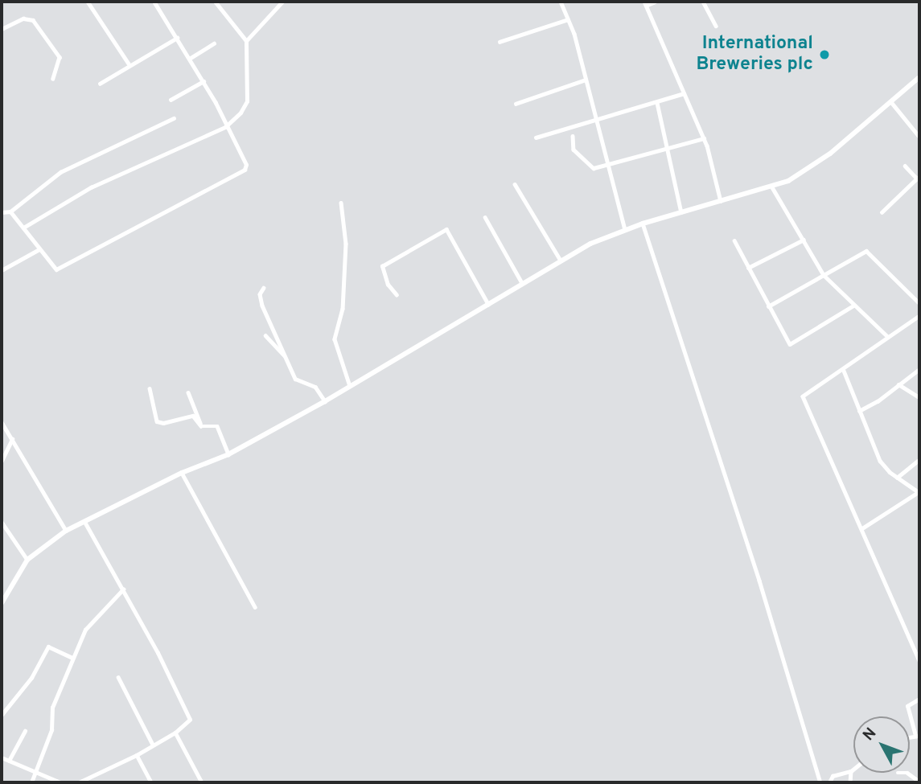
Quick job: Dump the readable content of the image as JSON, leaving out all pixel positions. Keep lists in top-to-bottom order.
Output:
{
  "places": ["International Breweries plc"],
  "north": "top left"
}
